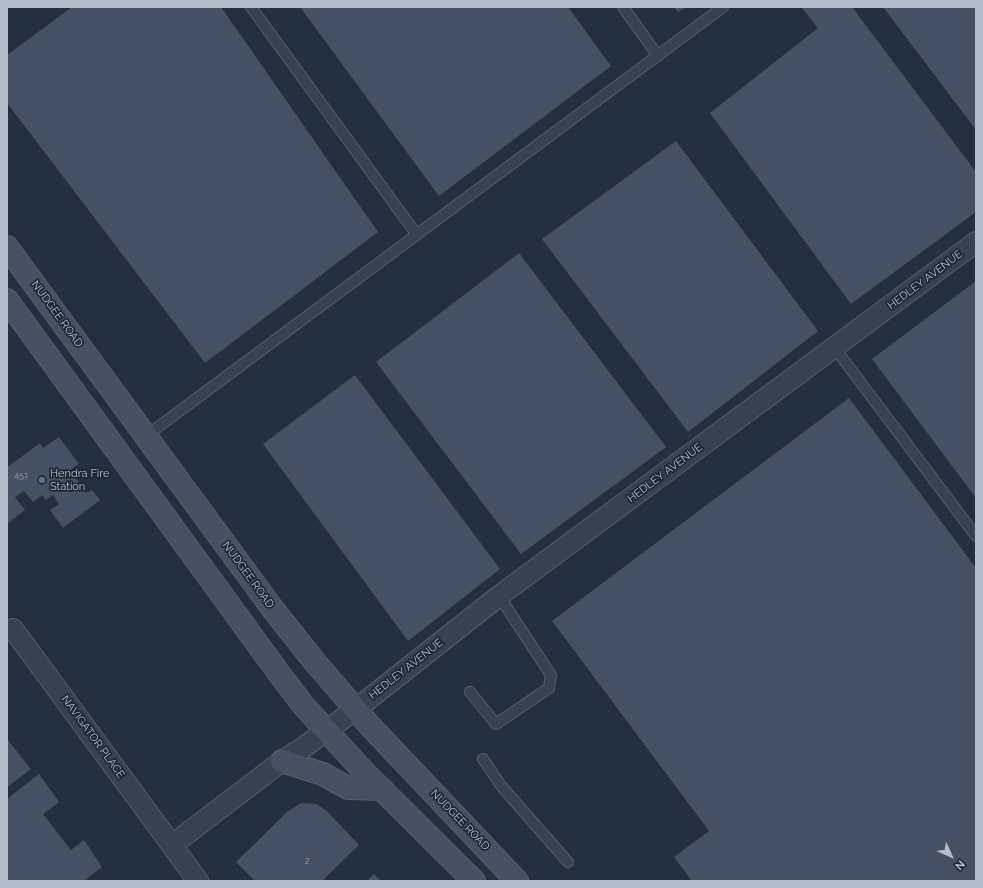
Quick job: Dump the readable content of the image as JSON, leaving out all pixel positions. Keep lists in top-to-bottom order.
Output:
{
  "streets": {
    "main road": ["NUDGEE ROAD"],
    "street": ["HEDLEY AVENUE", "NAVIGATOR PLACE"]
  },
  "crossings": [
    ["HEDLEY AVENUE", "NUDGEE ROAD"]
  ],
  "places": ["Hendra Fire Station"],
  "house_numbers": ["451", "2"],
  "north": "bottom right"
}
